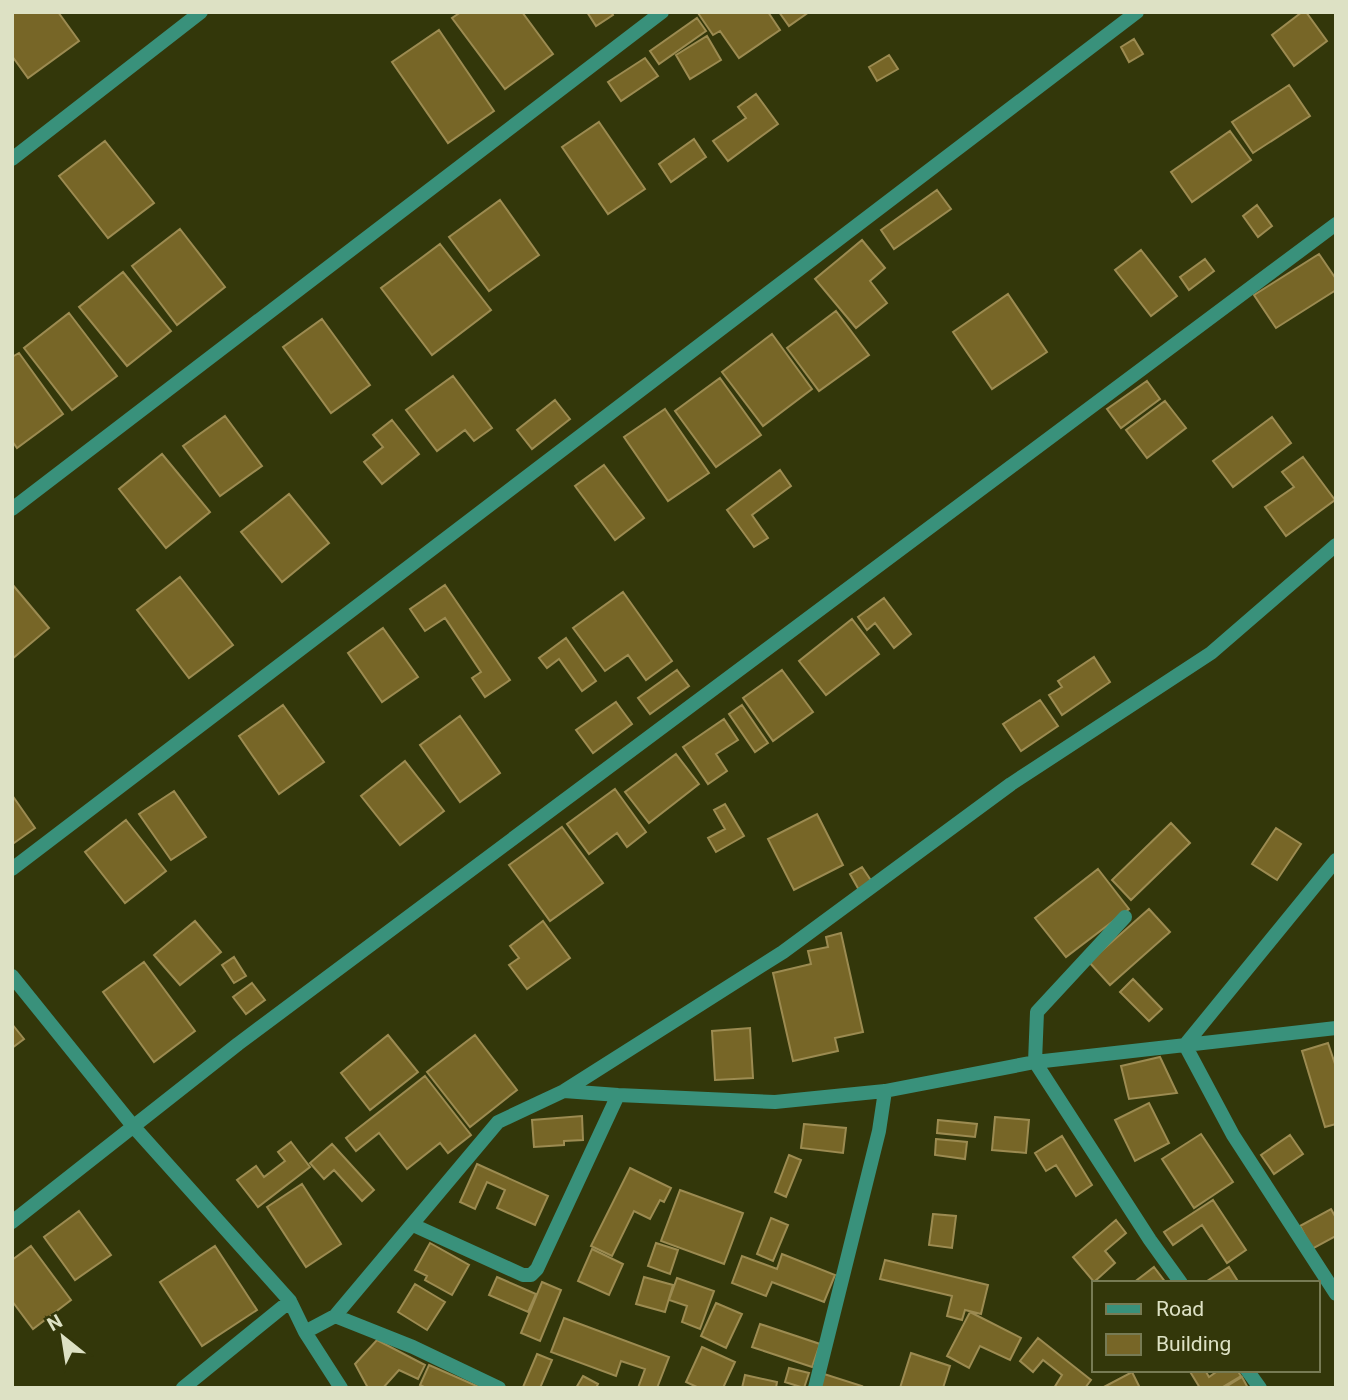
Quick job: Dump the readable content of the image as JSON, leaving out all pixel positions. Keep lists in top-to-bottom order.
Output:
{
  "legend": ["Road", "Building"],
  "north": "top left"
}
